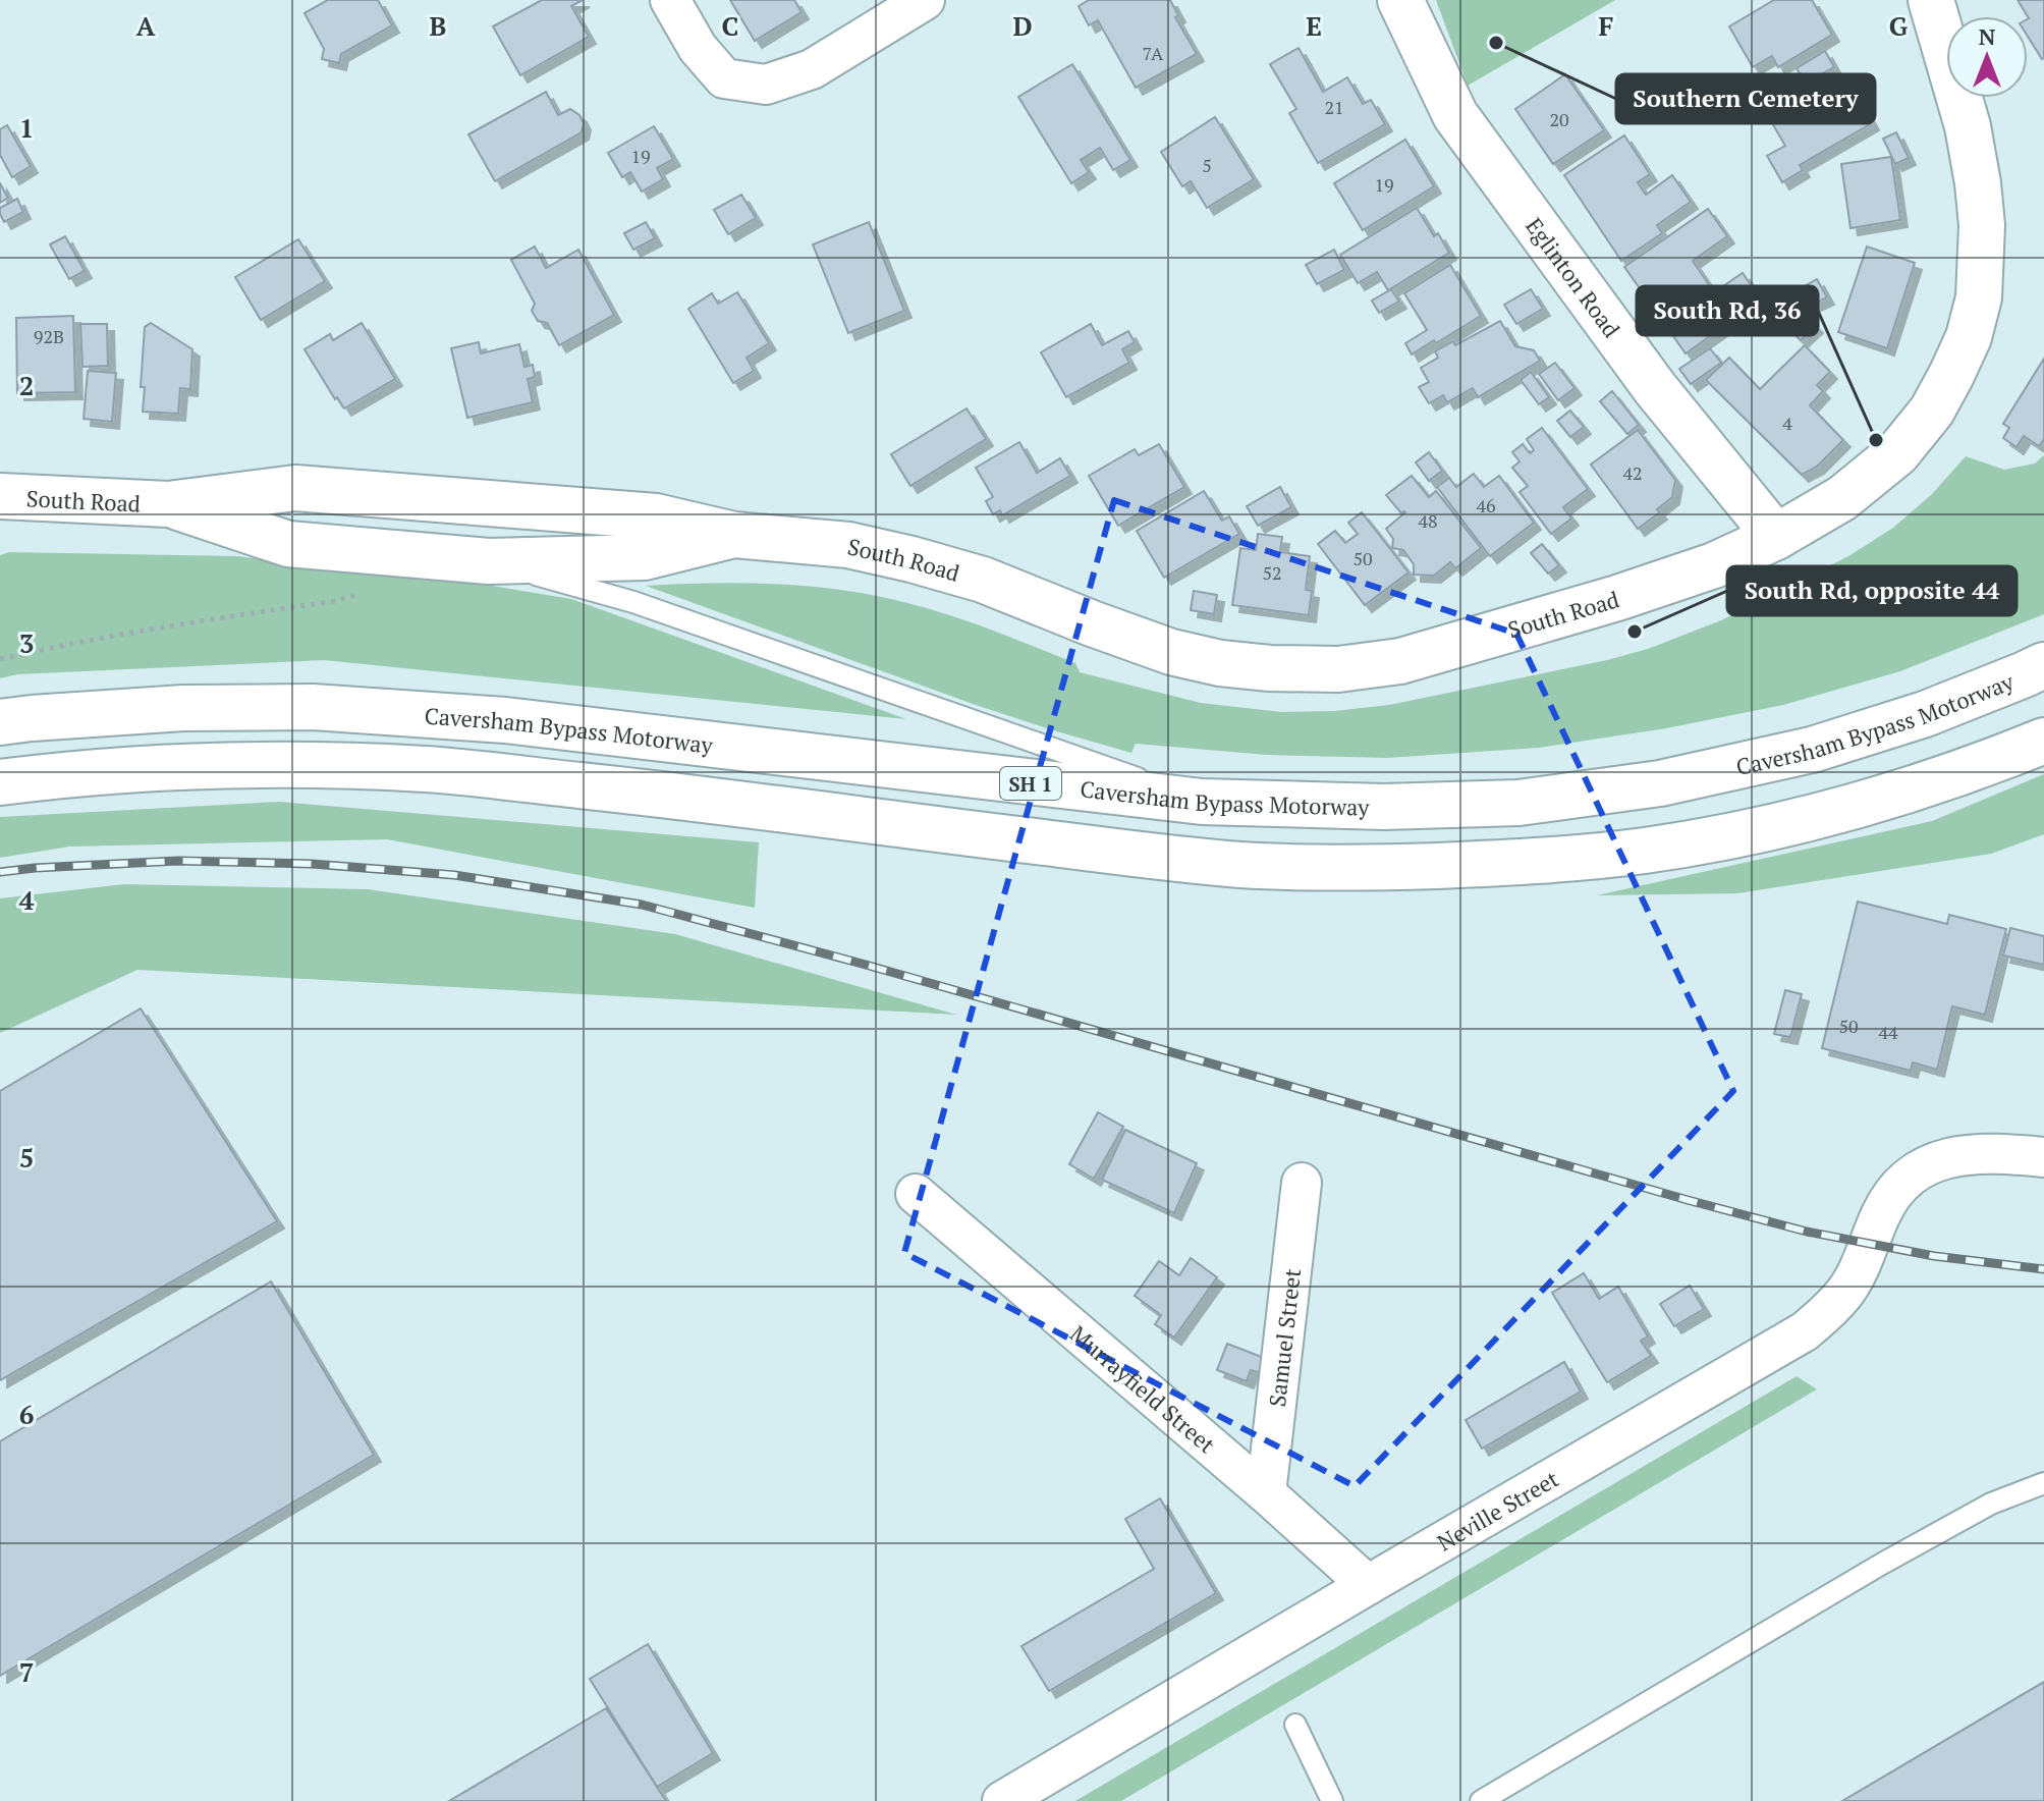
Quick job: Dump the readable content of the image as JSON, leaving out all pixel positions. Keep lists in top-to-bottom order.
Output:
{
  "streets": {
    "main road": [
      "Eglinton Road",
      "South Road",
      "Caversham Bypass Motorway",
      "SH 1"
    ],
    "street": ["Samuel Street", "Murrayfield Street", "Neville Street"]
  },
  "crossings": [
    ["Eglinton Road", "South Road"],
    ["Samuel Street", "Murrayfield Street"],
    ["Murrayfield Street", "Neville Street"]
  ],
  "places": ["Southern Cemetery", "South Rd, 36", "South Rd, opposite 44"],
  "house_numbers": [
    "7A",
    "21",
    "20",
    "19",
    "5",
    "19",
    "92B",
    "4",
    "42",
    "46",
    "48",
    "50",
    "52",
    "50",
    "44"
  ],
  "north": "top",
  "grid": {
    "columns": [
      "A",
      "B",
      "C",
      "D",
      "E",
      "F",
      "G"
    ],
    "rows": [
      "1",
      "2",
      "3",
      "4",
      "5",
      "6",
      "7"
    ]
  }
}
